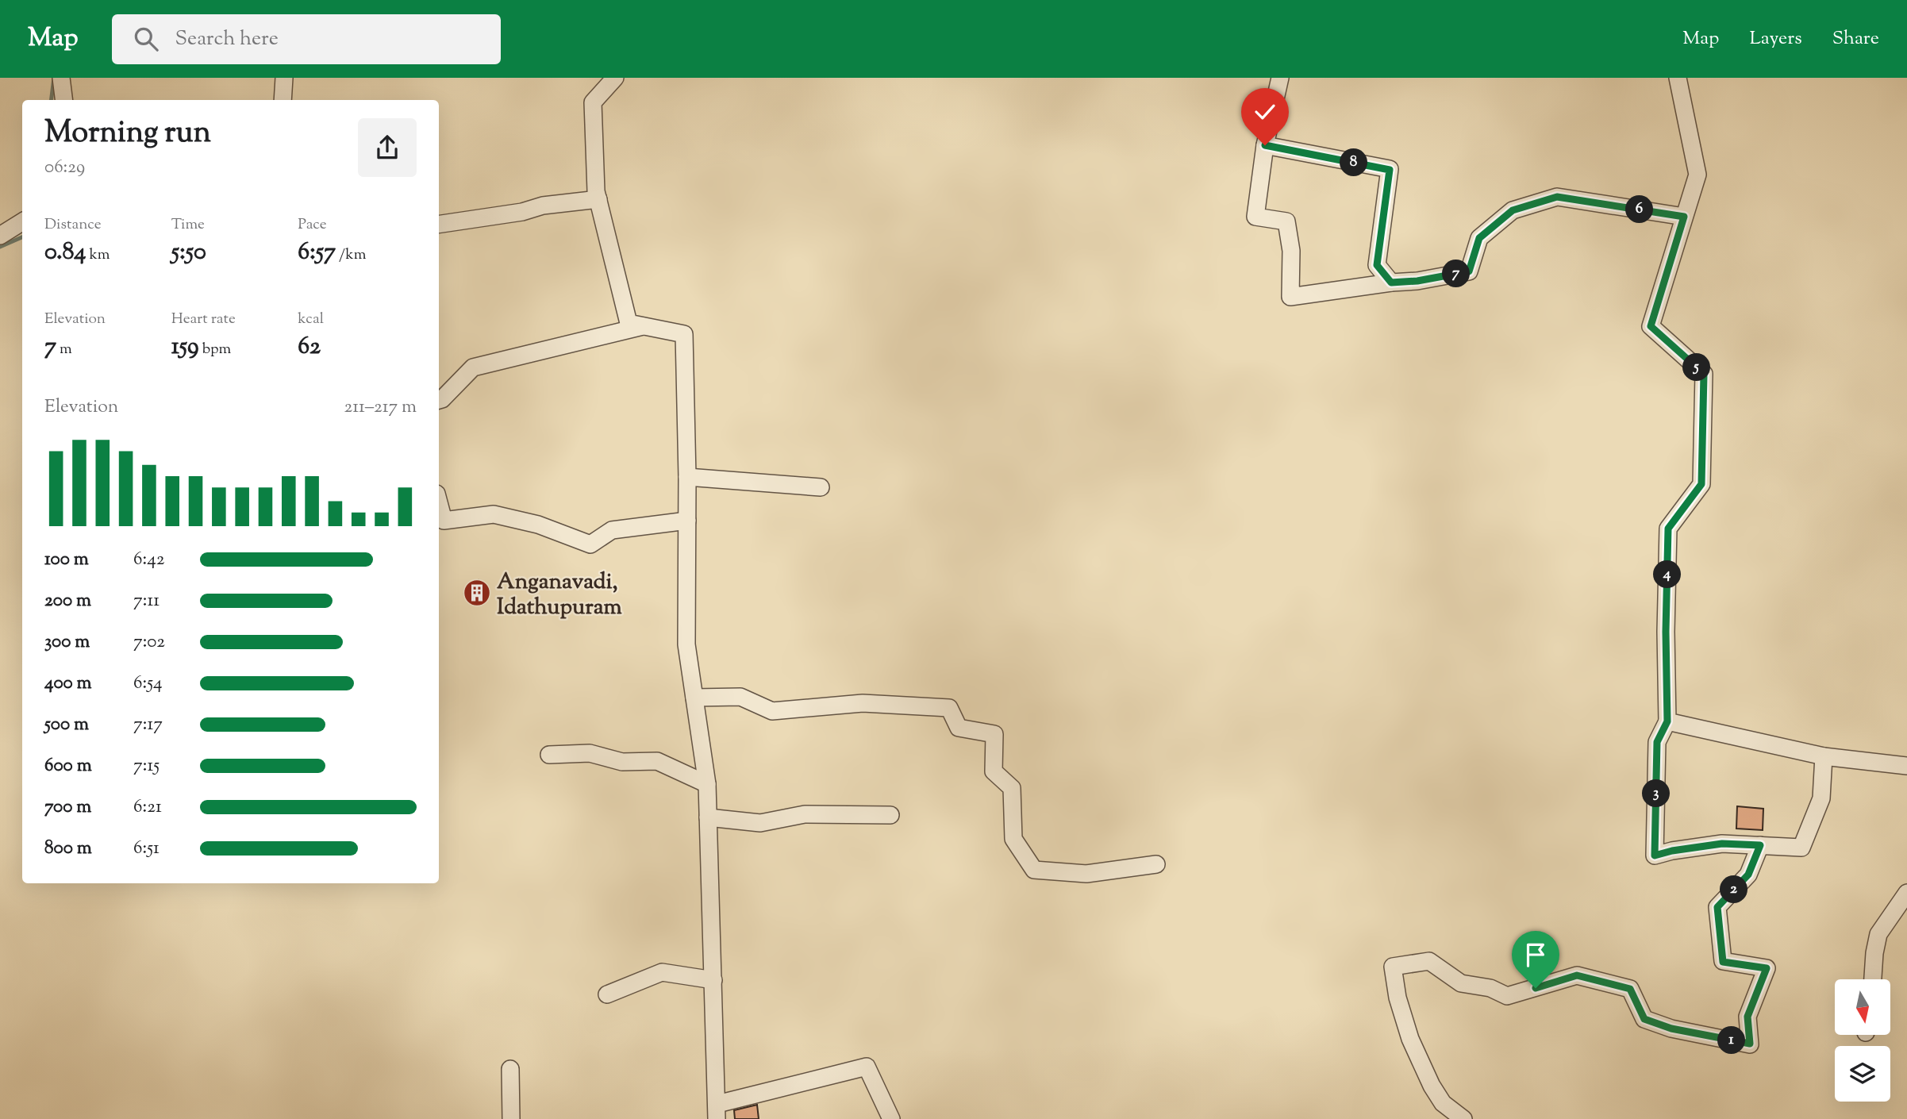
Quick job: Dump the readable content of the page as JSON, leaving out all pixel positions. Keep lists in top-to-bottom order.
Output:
{
  "places": {
    "building": ["Anganavadi, Idathupuram"]
  },
  "north": "bottom",
  "page": {
    "header": "Map",
    "search": "Search here",
    "nav": ["Map", "Layers", "Share"],
    "heading": ["Morning run", "06:29"],
    "pins": [
      "8",
      "6",
      "7",
      "5",
      "4",
      "3",
      "2",
      "1"
    ],
    "stats": [
      ["Distance", "0.84 km"],
      ["Time", "5:50"],
      ["Pace", "6:57 /km"],
      ["Elevation", "7 m"],
      ["Heart rate", "159 bpm"],
      ["kcal", "62"]
    ],
    "chart": ["Elevation", "211–217 m"],
    "list": [
      {
        "name": "100 m",
        "note": "6:42"
      },
      {
        "name": "200 m",
        "note": "7:11"
      },
      {
        "name": "300 m",
        "note": "7:02"
      },
      {
        "name": "400 m",
        "note": "6:54"
      },
      {
        "name": "500 m",
        "note": "7:17"
      },
      {
        "name": "600 m",
        "note": "7:15"
      },
      {
        "name": "700 m",
        "note": "6:21"
      },
      {
        "name": "800 m",
        "note": "6:51"
      }
    ]
  }
}
